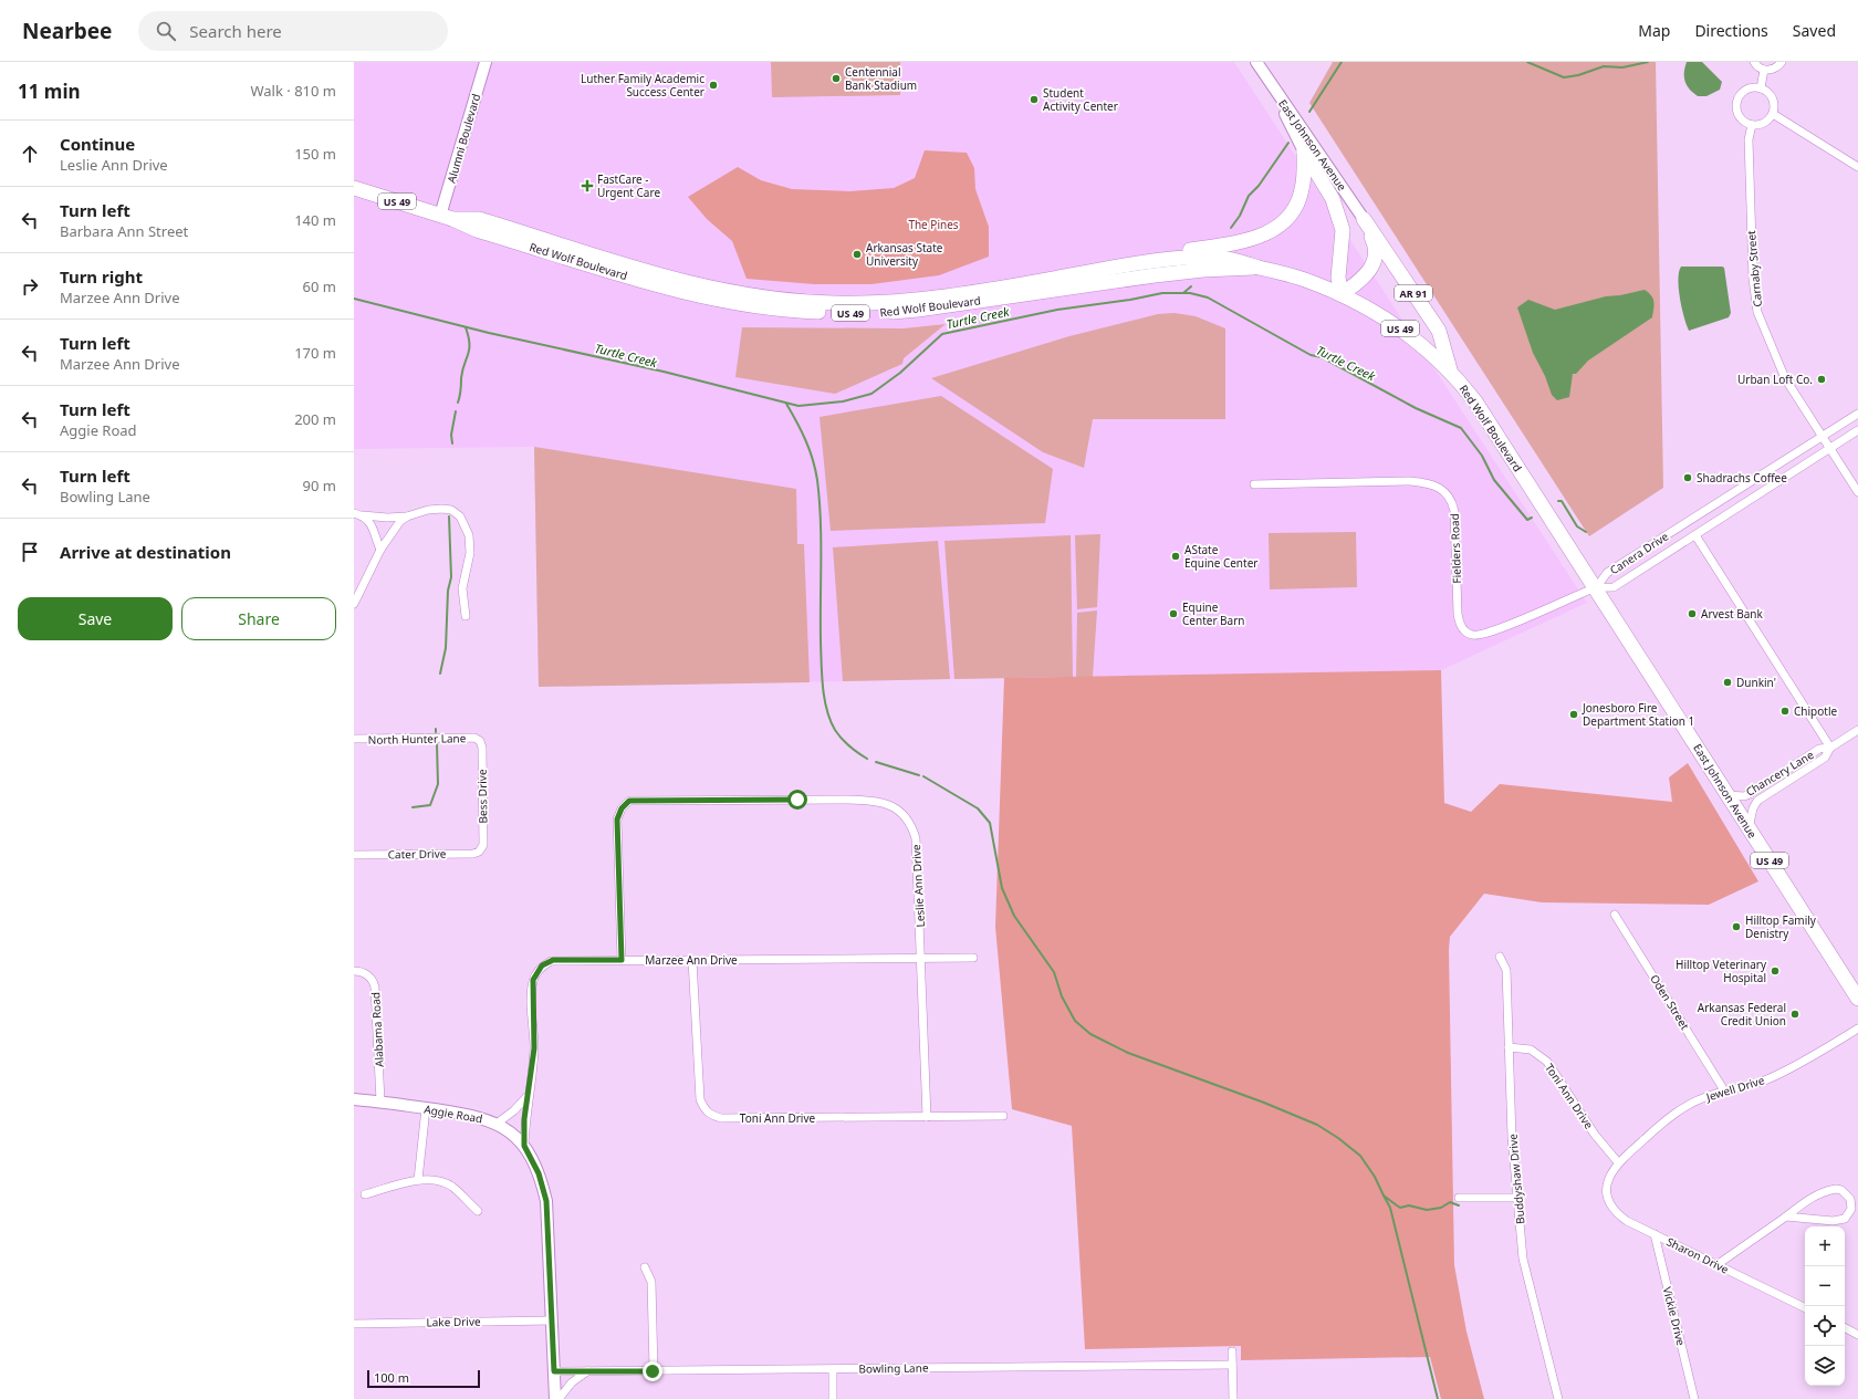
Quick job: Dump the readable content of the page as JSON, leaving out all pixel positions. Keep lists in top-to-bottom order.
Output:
{
  "streets": {
    "highway": [
      "East Johnson Avenue",
      "US 49",
      "Red Wolf Boulevard",
      "AR 91"
    ],
    "street": [
      "Alumni Boulevard",
      "Carnaby Street",
      "Fielders Road",
      "Canera Drive",
      "North Hunter Lane",
      "Chancery Lane",
      "Bess Drive",
      "Cater Drive",
      "Leslie Ann Drive",
      "Marzee Ann Drive",
      "Oden Street",
      "Alabama Road",
      "Jewell Drive",
      "Toni Ann Drive",
      "Aggie Road",
      "Buddyshaw Drive",
      "Sharon Drive",
      "Vickie Drive",
      "Lake Drive",
      "Bowling Lane"
    ]
  },
  "crossings": [
    ["Alumni Boulevard", "Red Wolf Boulevard"],
    ["East Johnson Avenue", "Red Wolf Boulevard"],
    ["East Johnson Avenue", "AR 91"],
    ["East Johnson Avenue", "Fielders Road"],
    ["East Johnson Avenue", "Canera Drive"],
    ["East Johnson Avenue", "Chancery Lane"],
    ["Red Wolf Boulevard", "AR 91"],
    ["Carnaby Street", "Canera Drive"],
    ["Fielders Road", "Canera Drive"],
    ["North Hunter Lane", "Bess Drive"],
    ["Bess Drive", "Cater Drive"],
    ["Leslie Ann Drive", "Marzee Ann Drive"],
    ["Leslie Ann Drive", "Toni Ann Drive"],
    ["Marzee Ann Drive", "Toni Ann Drive"],
    ["Marzee Ann Drive", "Aggie Road"],
    ["Oden Street", "Jewell Drive"],
    ["Alabama Road", "Aggie Road"],
    ["Jewell Drive", "Toni Ann Drive"],
    ["Jewell Drive", "Sharon Drive"],
    ["Toni Ann Drive", "Buddyshaw Drive"],
    ["Aggie Road", "Lake Drive"],
    ["Aggie Road", "Bowling Lane"],
    ["Sharon Drive", "Vickie Drive"]
  ],
  "water": ["Turtle Creek"],
  "parks": ["The Pines"],
  "places": {
    "other": [
      "Centennial Bank Stadium",
      "Luther Family Academic Success Center",
      "Student Activity Center",
      "Arkansas State University",
      "Urban Loft Co.",
      "Shadrachs Coffee",
      "AState Equine Center",
      "Equine Center Barn",
      "Arvest Bank",
      "Dunkin'",
      "Chipotle",
      "Jonesboro Fire Department Station 1",
      "Hilltop Family Denistry",
      "Hilltop Veterinary Hospital",
      "Arkansas Federal Credit Union"
    ],
    "health": ["FastCare - Urgent Care"]
  },
  "scale_bar": "100 m",
  "page": {
    "header": "Nearbee",
    "search": "Search here",
    "nav": ["Map", "Directions", "Saved"],
    "heading": ["11 min", "Walk · 810 m"],
    "list": [
      ["Continue", "Leslie Ann Drive", "150 m"],
      ["Turn left", "Barbara Ann Street", "140 m"],
      ["Turn right", "Marzee Ann Drive", "60 m"],
      ["Turn left", "Marzee Ann Drive", "170 m"],
      ["Turn left", "Aggie Road", "200 m"],
      ["Turn left", "Bowling Lane", "90 m"],
      "Arrive at destination"
    ],
    "buttons": ["Save", "Share"],
    "map_buttons": ["+", "−"],
    "scale": "100 m"
  }
}
